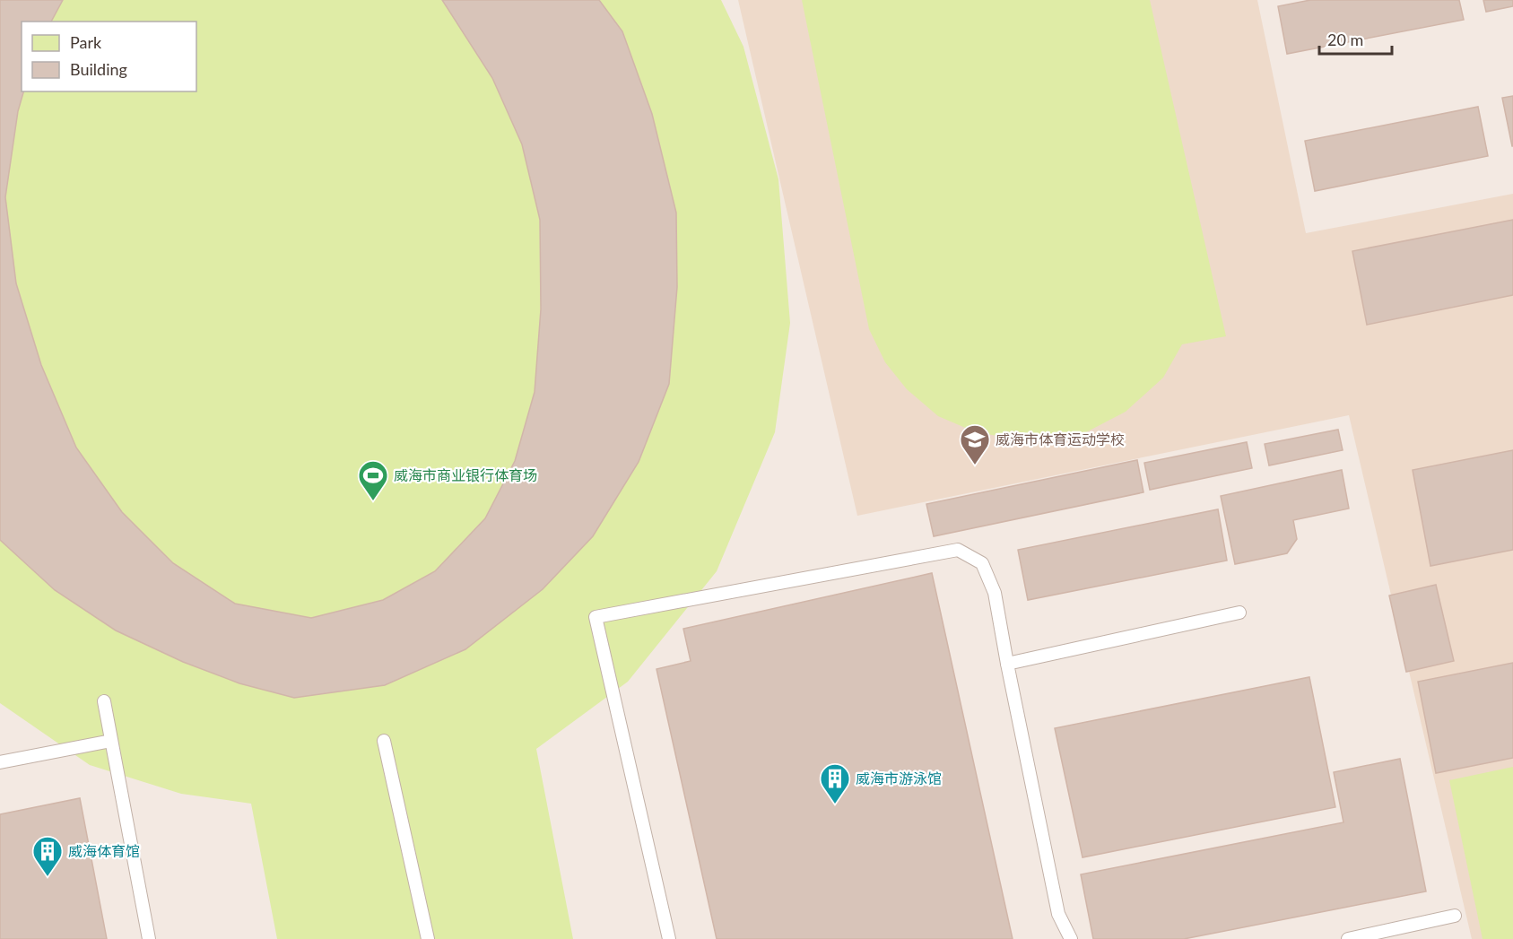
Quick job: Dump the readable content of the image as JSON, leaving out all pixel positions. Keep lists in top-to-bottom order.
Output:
{
  "places": {
    "school or university": ["威海市体育运动学校"],
    "sports": ["威海市商业银行体育场"],
    "building": ["威海市游泳馆", "威海体育馆"]
  },
  "legend": ["Park", "Building"],
  "scale_bar": "20 m"
}
